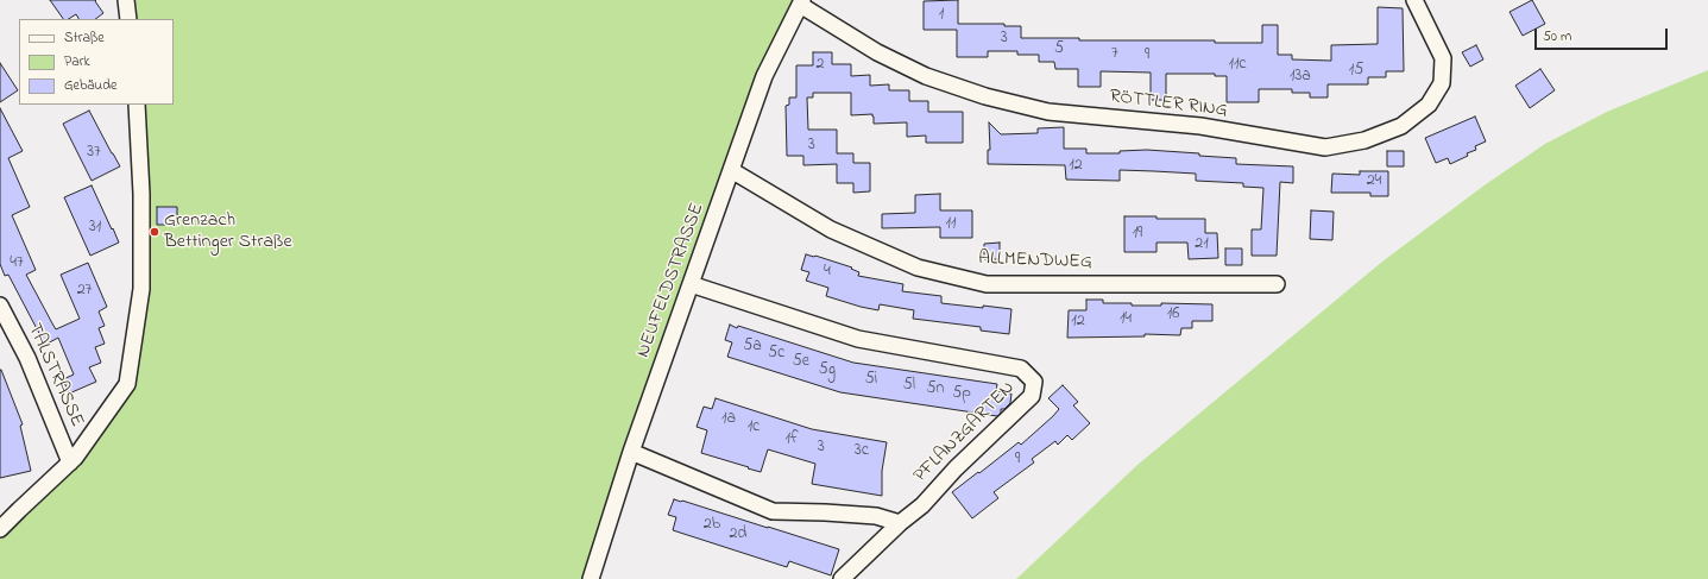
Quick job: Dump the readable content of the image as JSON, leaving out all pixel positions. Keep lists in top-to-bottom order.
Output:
{
  "streets": {
    "street": [
      "RÖTTLER RING",
      "ALLMENDWEG",
      "NEUFELDSTRASSE",
      "TALSTRASSE",
      "PFLANZGARTEN"
    ]
  },
  "crossings": [
    ["RÖTTLER RING", "NEUFELDSTRASSE"],
    ["ALLMENDWEG", "NEUFELDSTRASSE"],
    ["NEUFELDSTRASSE", "PFLANZGARTEN"]
  ],
  "places": ["Grenzach Bettinger Straße"],
  "house_numbers": [
    "1",
    "3",
    "5",
    "7",
    "9",
    "2",
    "11c",
    "15",
    "13a",
    "3",
    "37",
    "12",
    "24",
    "11",
    "31",
    "19",
    "21",
    "47",
    "4",
    "27",
    "16",
    "14",
    "12",
    "5a",
    "5c",
    "5e",
    "5g",
    "5i",
    "5l",
    "5n",
    "5p",
    "1a",
    "1c",
    "1f",
    "3",
    "3c",
    "9",
    "2b",
    "2d"
  ],
  "legend": ["Straße", "Park", "Gebäude"],
  "scale_bar": "50 m"
}
